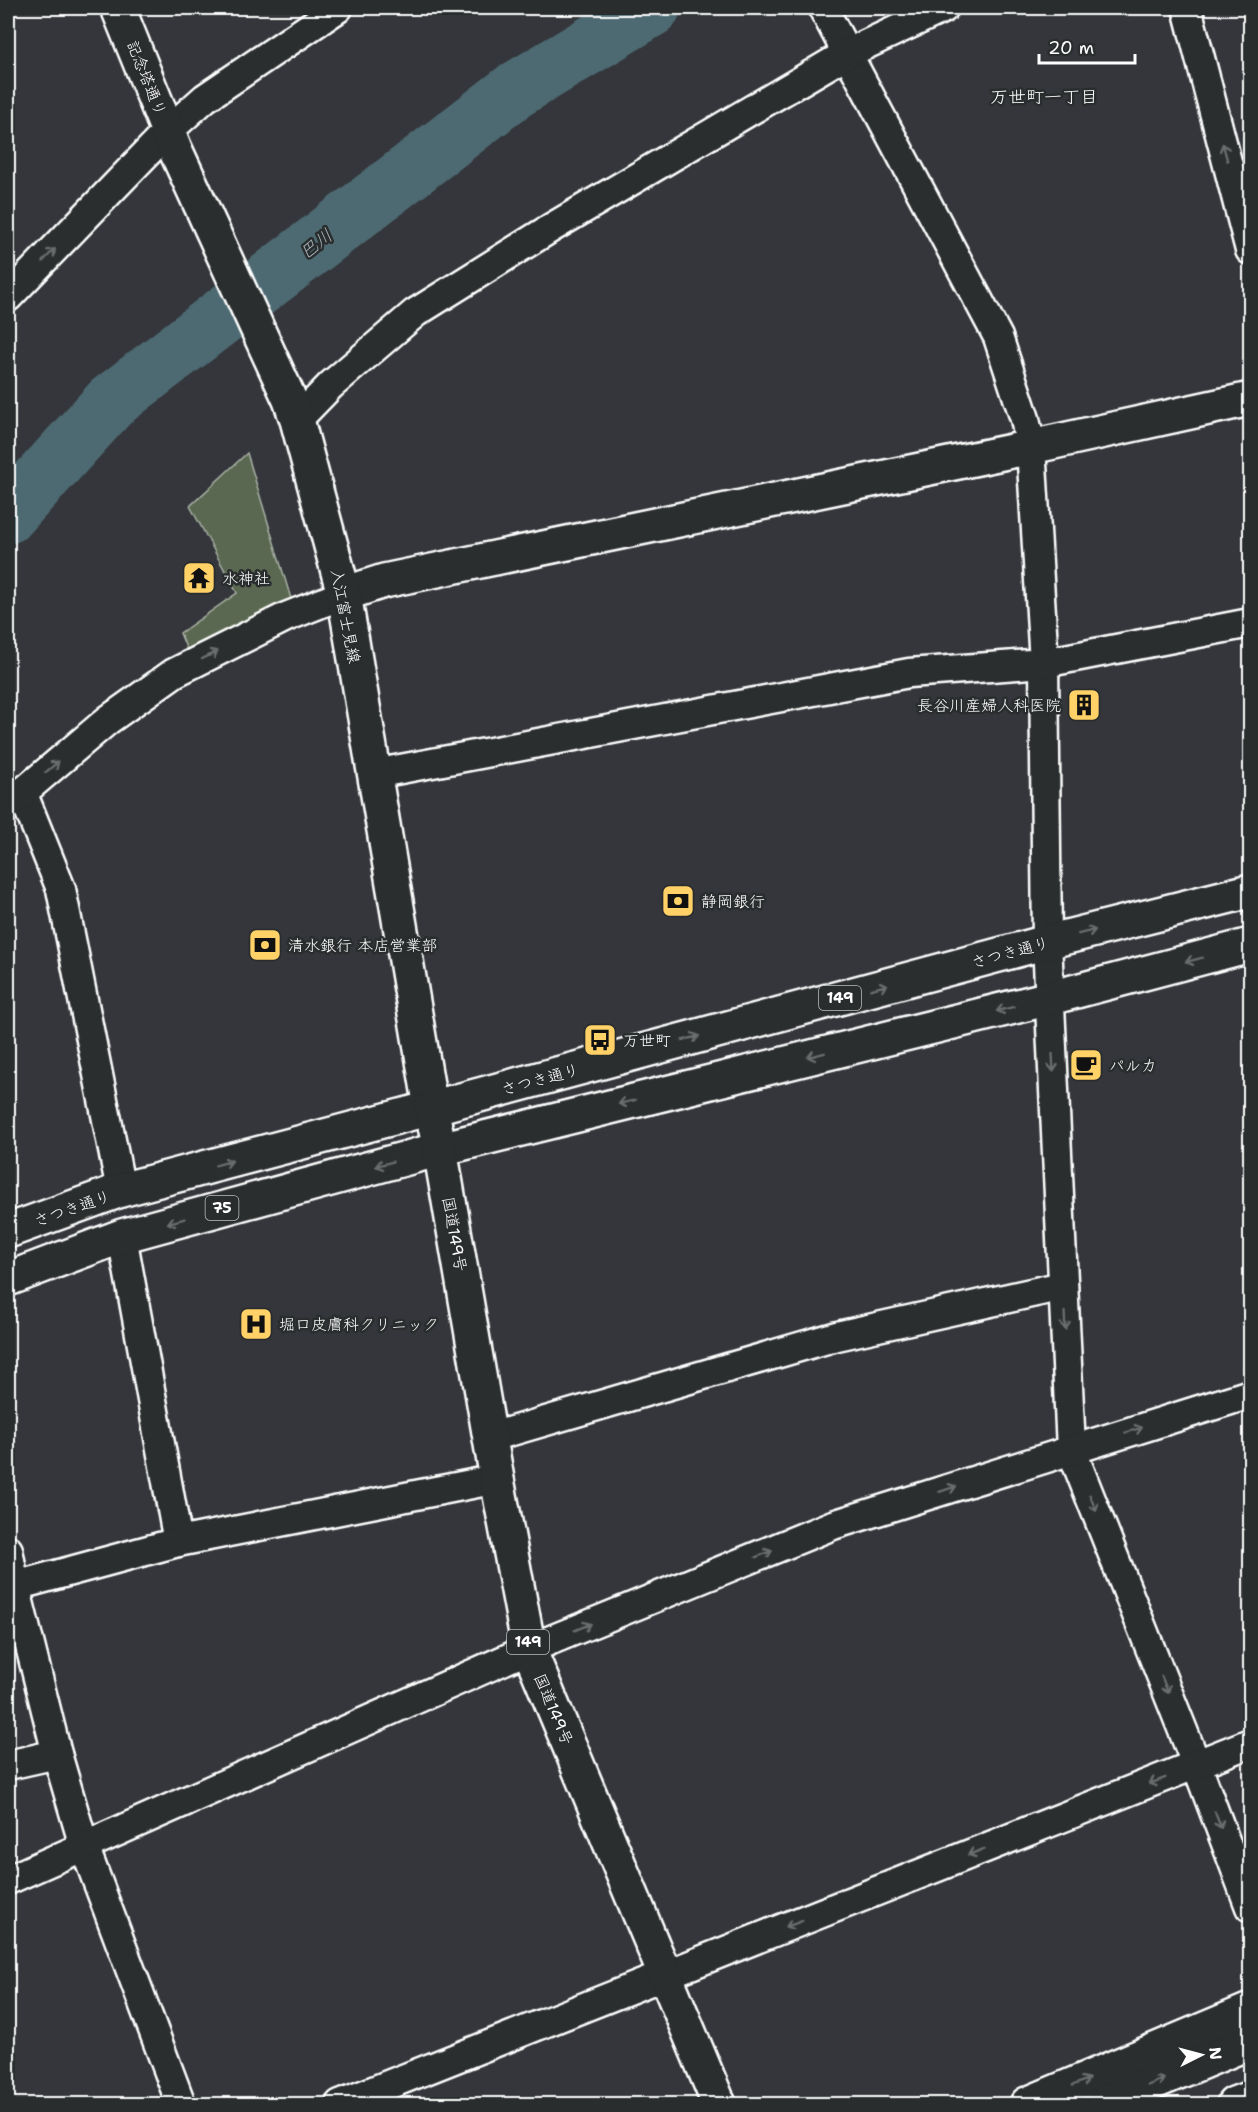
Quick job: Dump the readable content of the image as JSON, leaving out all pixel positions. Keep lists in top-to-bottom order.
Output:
{
  "streets": {
    "main road": [
      "記念塔通り",
      "入江富士見線",
      "さつき通り",
      "149",
      "75",
      "国道149号"
    ]
  },
  "crossings": [
    ["記念塔通り", "入江富士見線"],
    ["入江富士見線", "さつき通り"],
    ["入江富士見線", "149"],
    ["さつき通り", "149"],
    ["149", "75"],
    ["149", "国道149号"],
    ["75", "国道149号"]
  ],
  "districts": ["万世町一丁目"],
  "water": ["巴川"],
  "places": {
    "temple": ["水神社"],
    "building": ["長谷川産婦人科医院"],
    "bank": ["静岡銀行", "清水銀行 本店営業部"],
    "bus stop": ["万世町"],
    "cafe": ["パルカ"],
    "hospital": ["堀口皮膚科クリニック"]
  },
  "scale_bar": "20 m",
  "north": "right"
}
